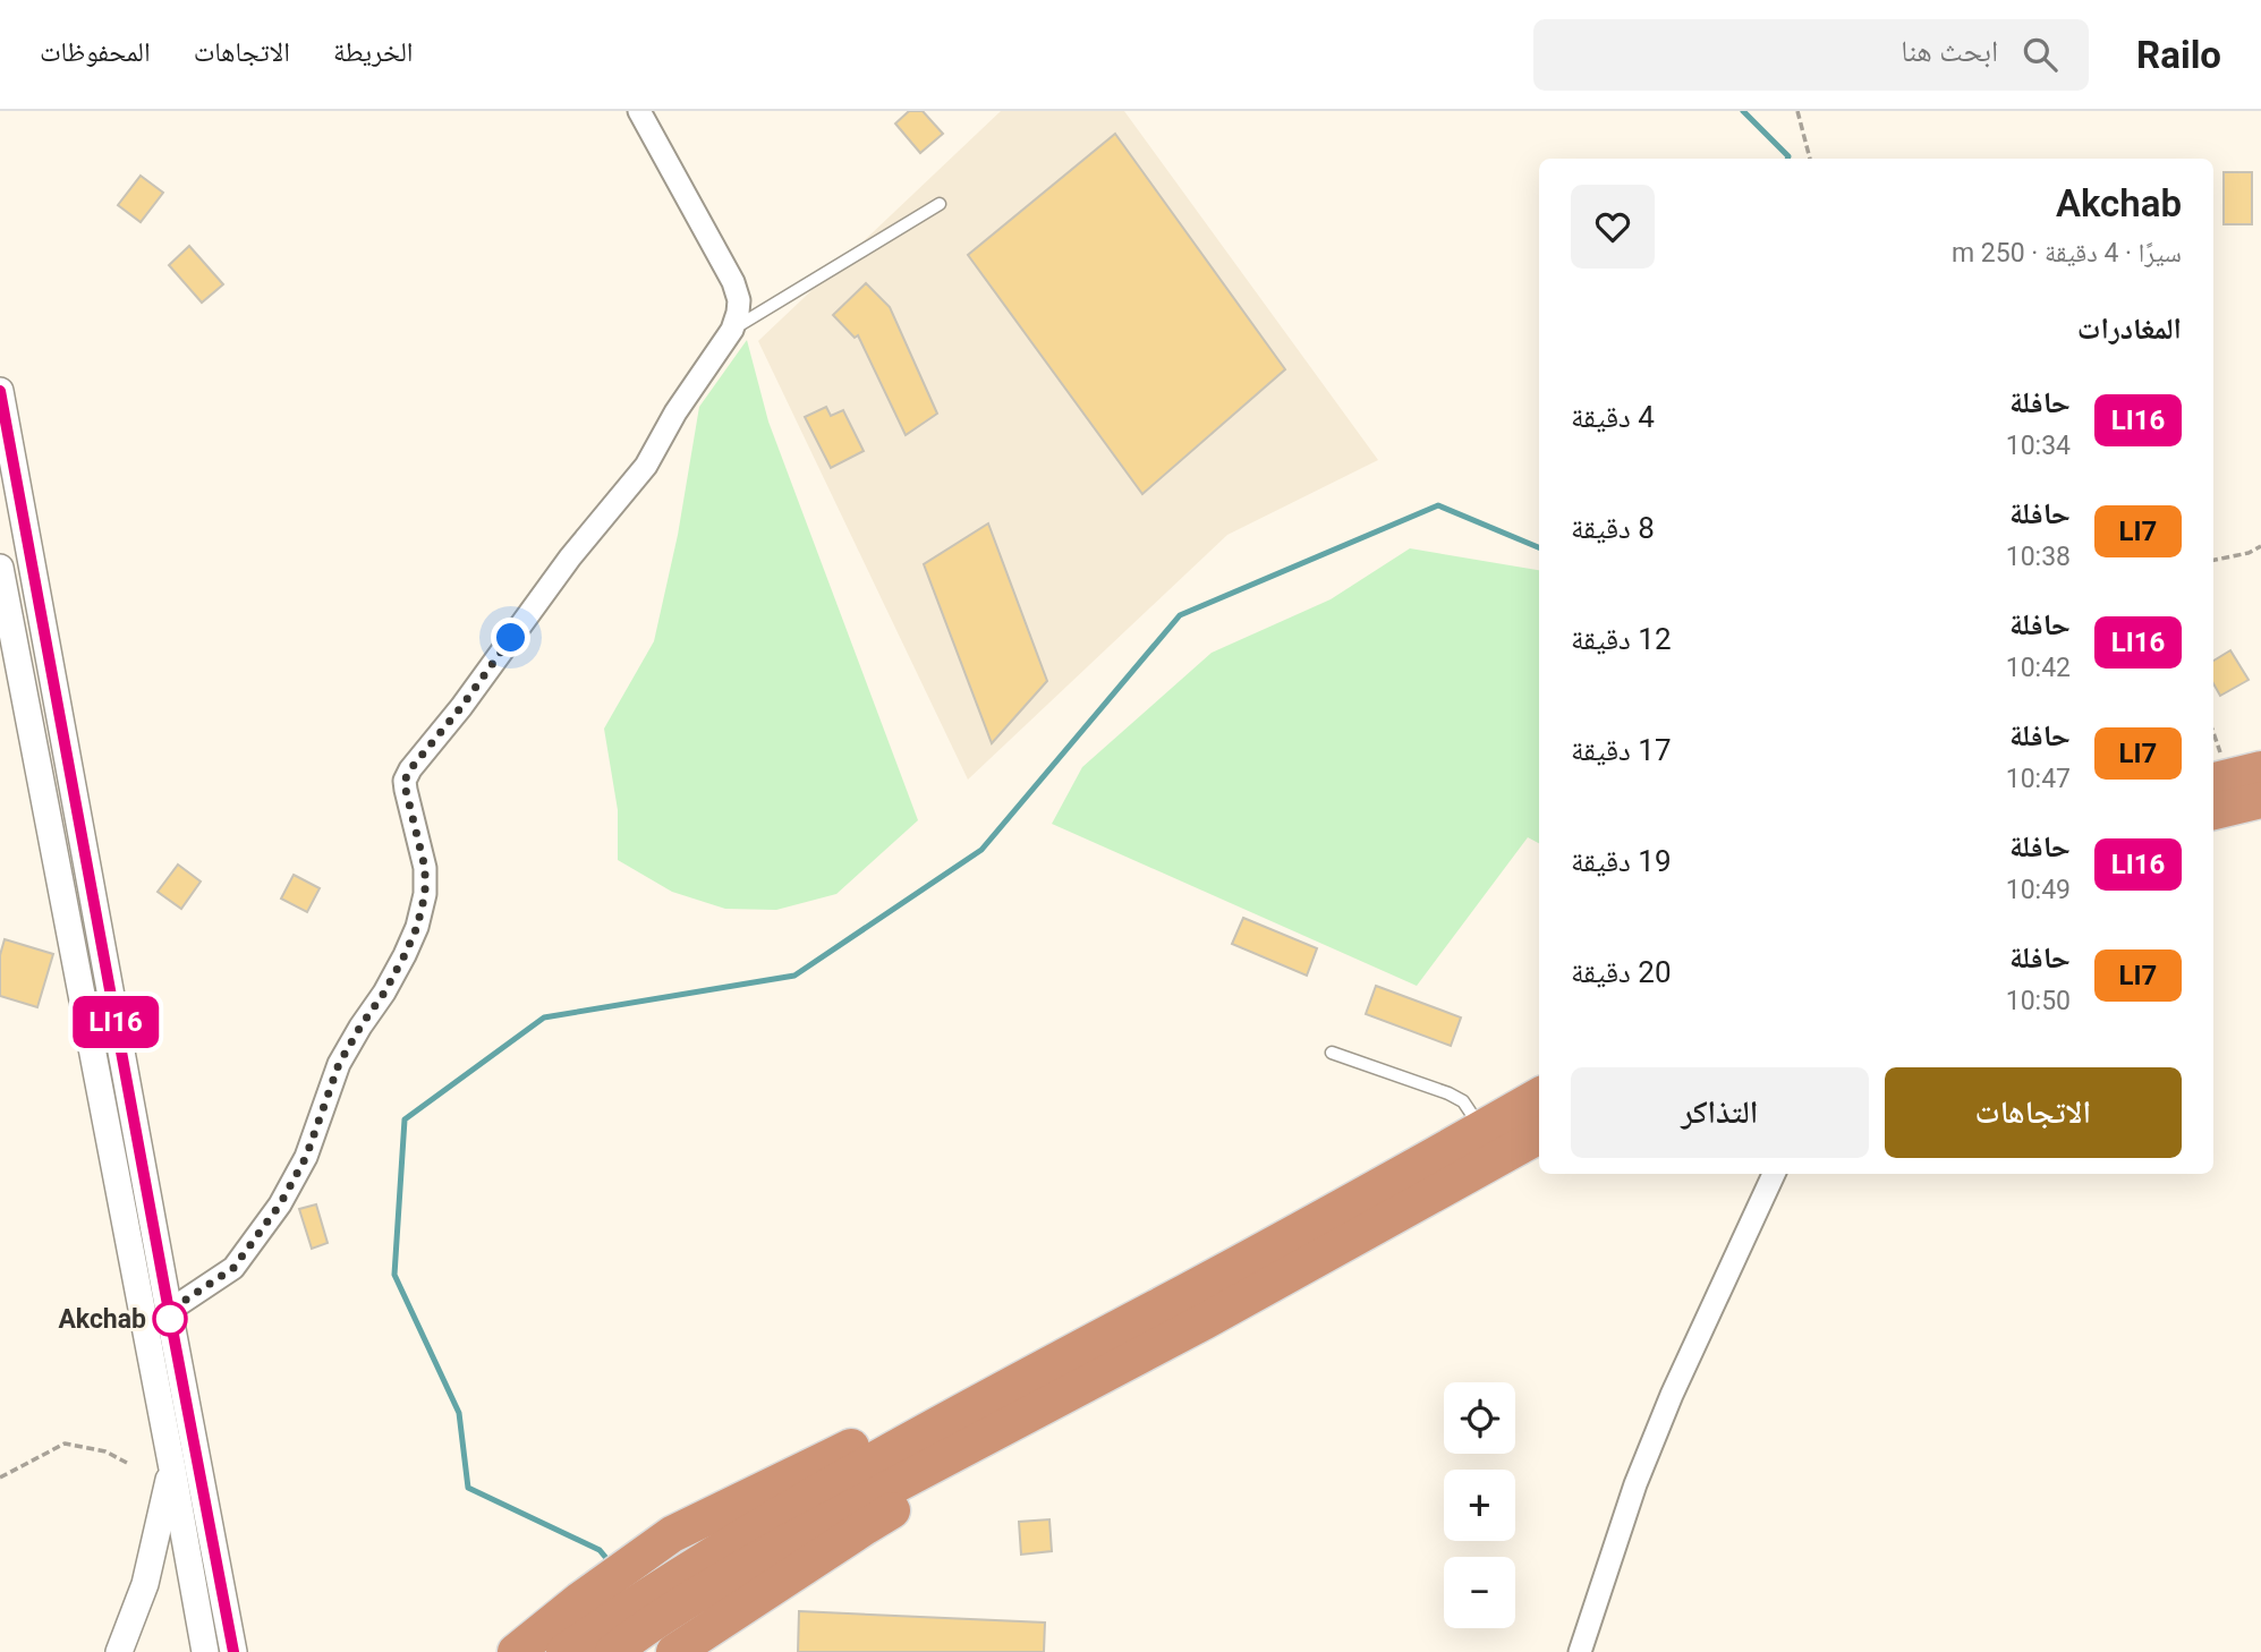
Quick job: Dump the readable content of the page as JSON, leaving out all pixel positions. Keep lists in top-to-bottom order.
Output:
{
  "places": ["Akchab"],
  "lines": ["bus line LI16"],
  "page": {
    "header": "Railo",
    "search": "ابحث هنا",
    "nav": ["الخريطة", "الاتجاهات", "المحفوظات"],
    "on_map": "LI16",
    "heading": [
      ["Akchab", "سيرًا · 4 دقيقة · 250 m"],
      "المغادرات"
    ],
    "list": [
      {
        "mark": "LI16",
        "name": "حافلة",
        "note": "10:34",
        "value": "4 دقيقة"
      },
      {
        "mark": "LI7",
        "name": "حافلة",
        "note": "10:38",
        "value": "8 دقيقة"
      },
      {
        "mark": "LI16",
        "name": "حافلة",
        "note": "10:42",
        "value": "12 دقيقة"
      },
      {
        "mark": "LI7",
        "name": "حافلة",
        "note": "10:47",
        "value": "17 دقيقة"
      },
      {
        "mark": "LI16",
        "name": "حافلة",
        "note": "10:49",
        "value": "19 دقيقة"
      },
      {
        "mark": "LI7",
        "name": "حافلة",
        "note": "10:50",
        "value": "20 دقيقة"
      }
    ],
    "buttons": ["الاتجاهات", "التذاكر"],
    "map_buttons": ["+", "−"]
  }
}
